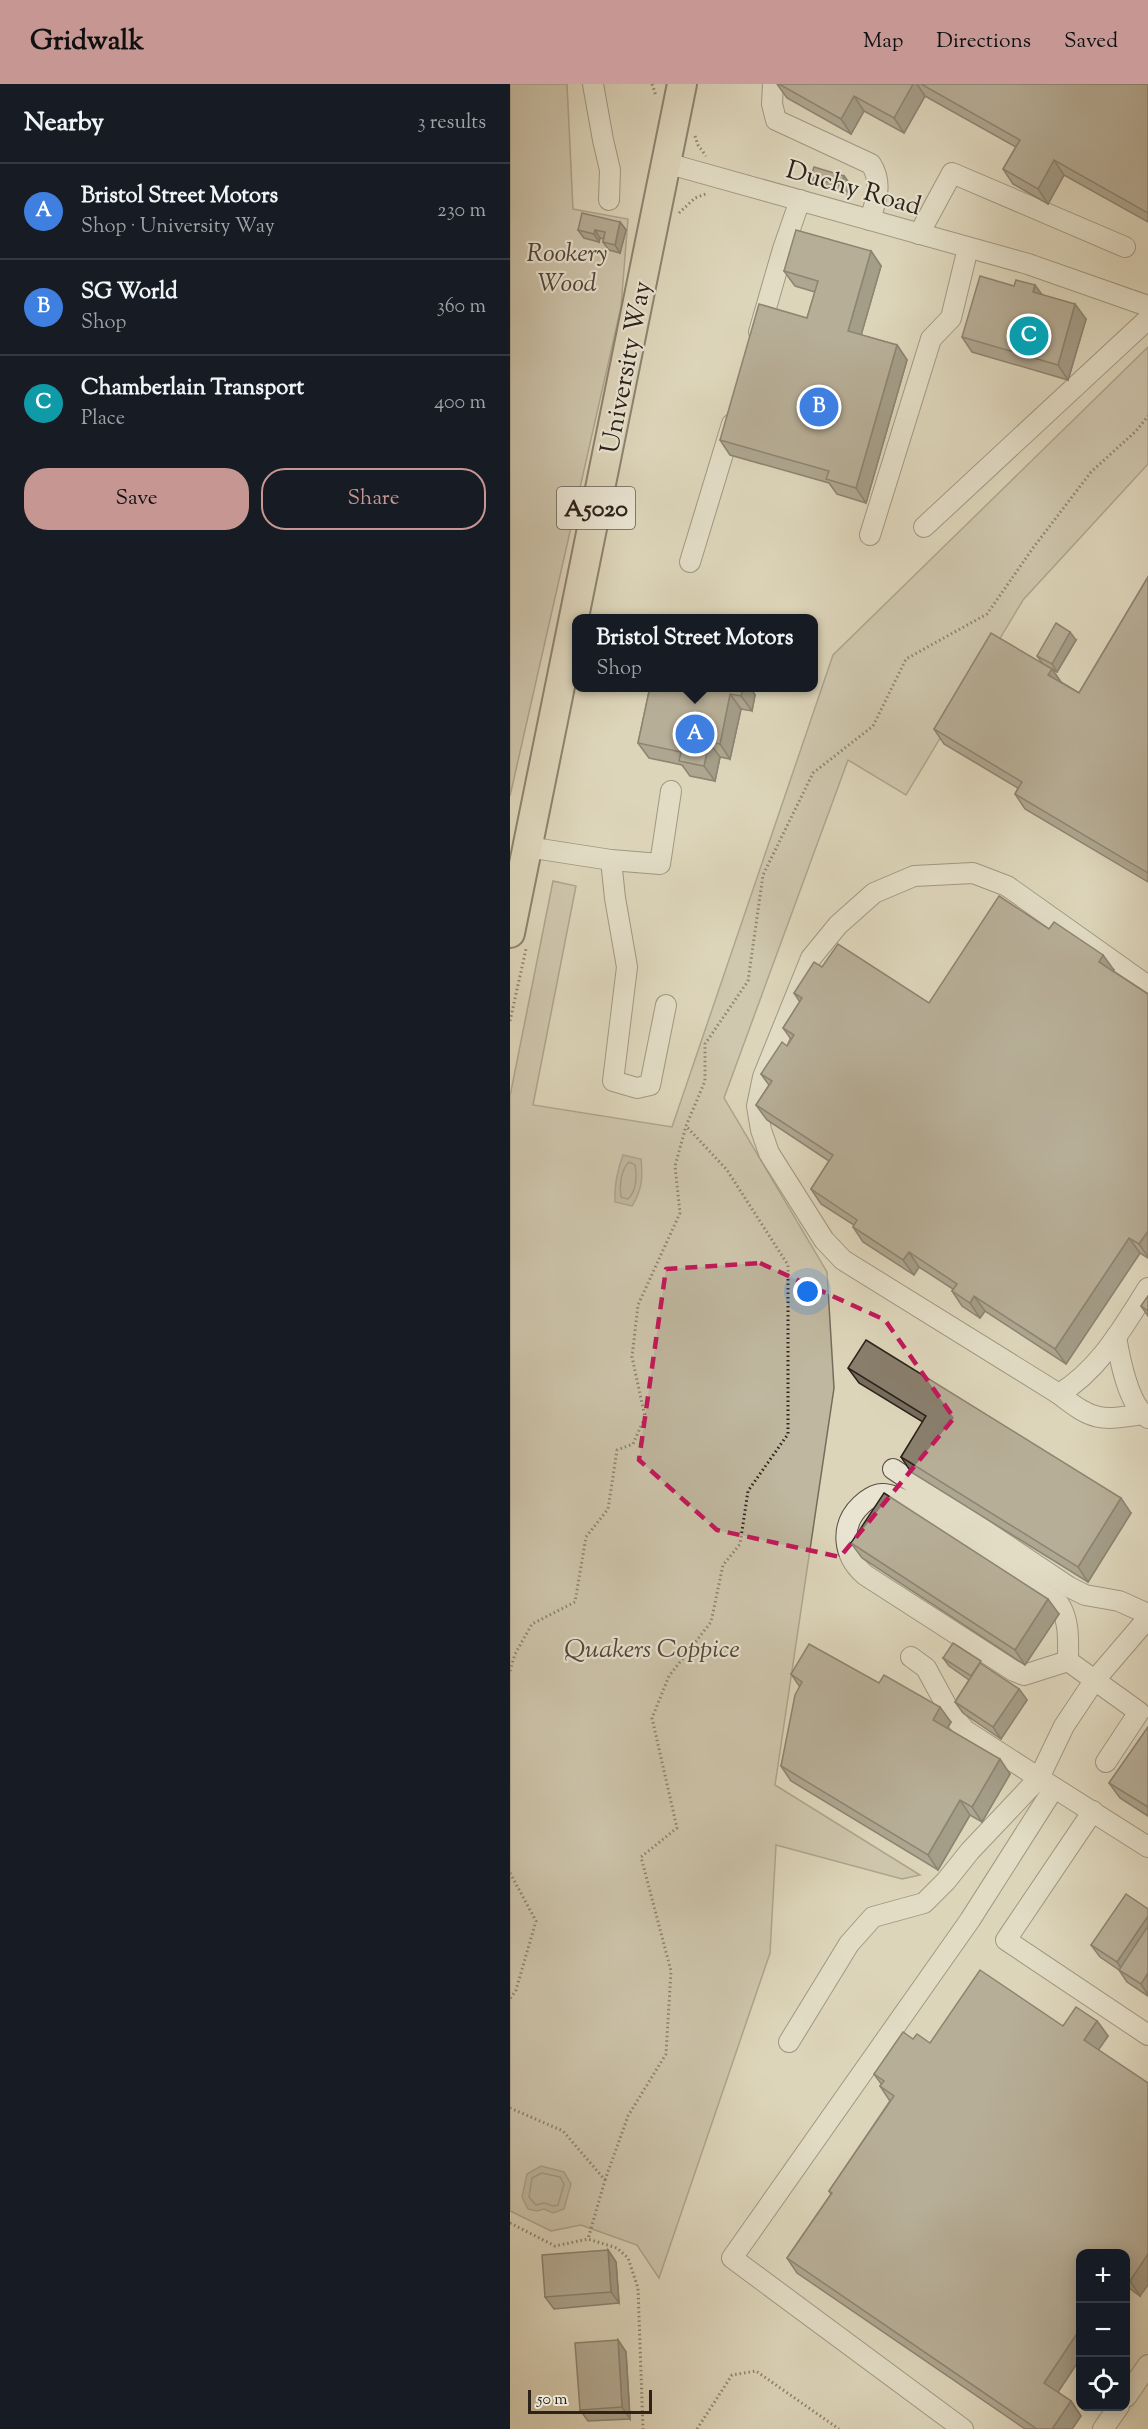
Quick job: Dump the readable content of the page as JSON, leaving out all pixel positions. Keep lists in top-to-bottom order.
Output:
{
  "streets": {
    "highway": ["University Way", "A5020"],
    "street": ["Duchy Road"]
  },
  "crossings": [
    ["Duchy Road", "University Way"]
  ],
  "parks": ["Rookery Wood", "Quakers Coppice"],
  "scale_bar": "50 m",
  "page": {
    "header": "Gridwalk",
    "nav": ["Map", "Directions", "Saved"],
    "heading": ["Nearby", "3 results"],
    "list": [
      {
        "mark": "A",
        "name": "Bristol Street Motors",
        "note": "Shop · University Way",
        "value": "230 m"
      },
      {
        "mark": "B",
        "name": "SG World",
        "note": "Shop",
        "value": "360 m"
      },
      {
        "mark": "C",
        "name": "Chamberlain Transport",
        "note": "Place",
        "value": "400 m"
      }
    ],
    "pins": ["C", "B", "A"],
    "buttons": ["Save", "Share"],
    "popup": ["Bristol Street Motors", "Shop"],
    "map_buttons": ["+", "−"],
    "scale": "50 m"
  }
}
